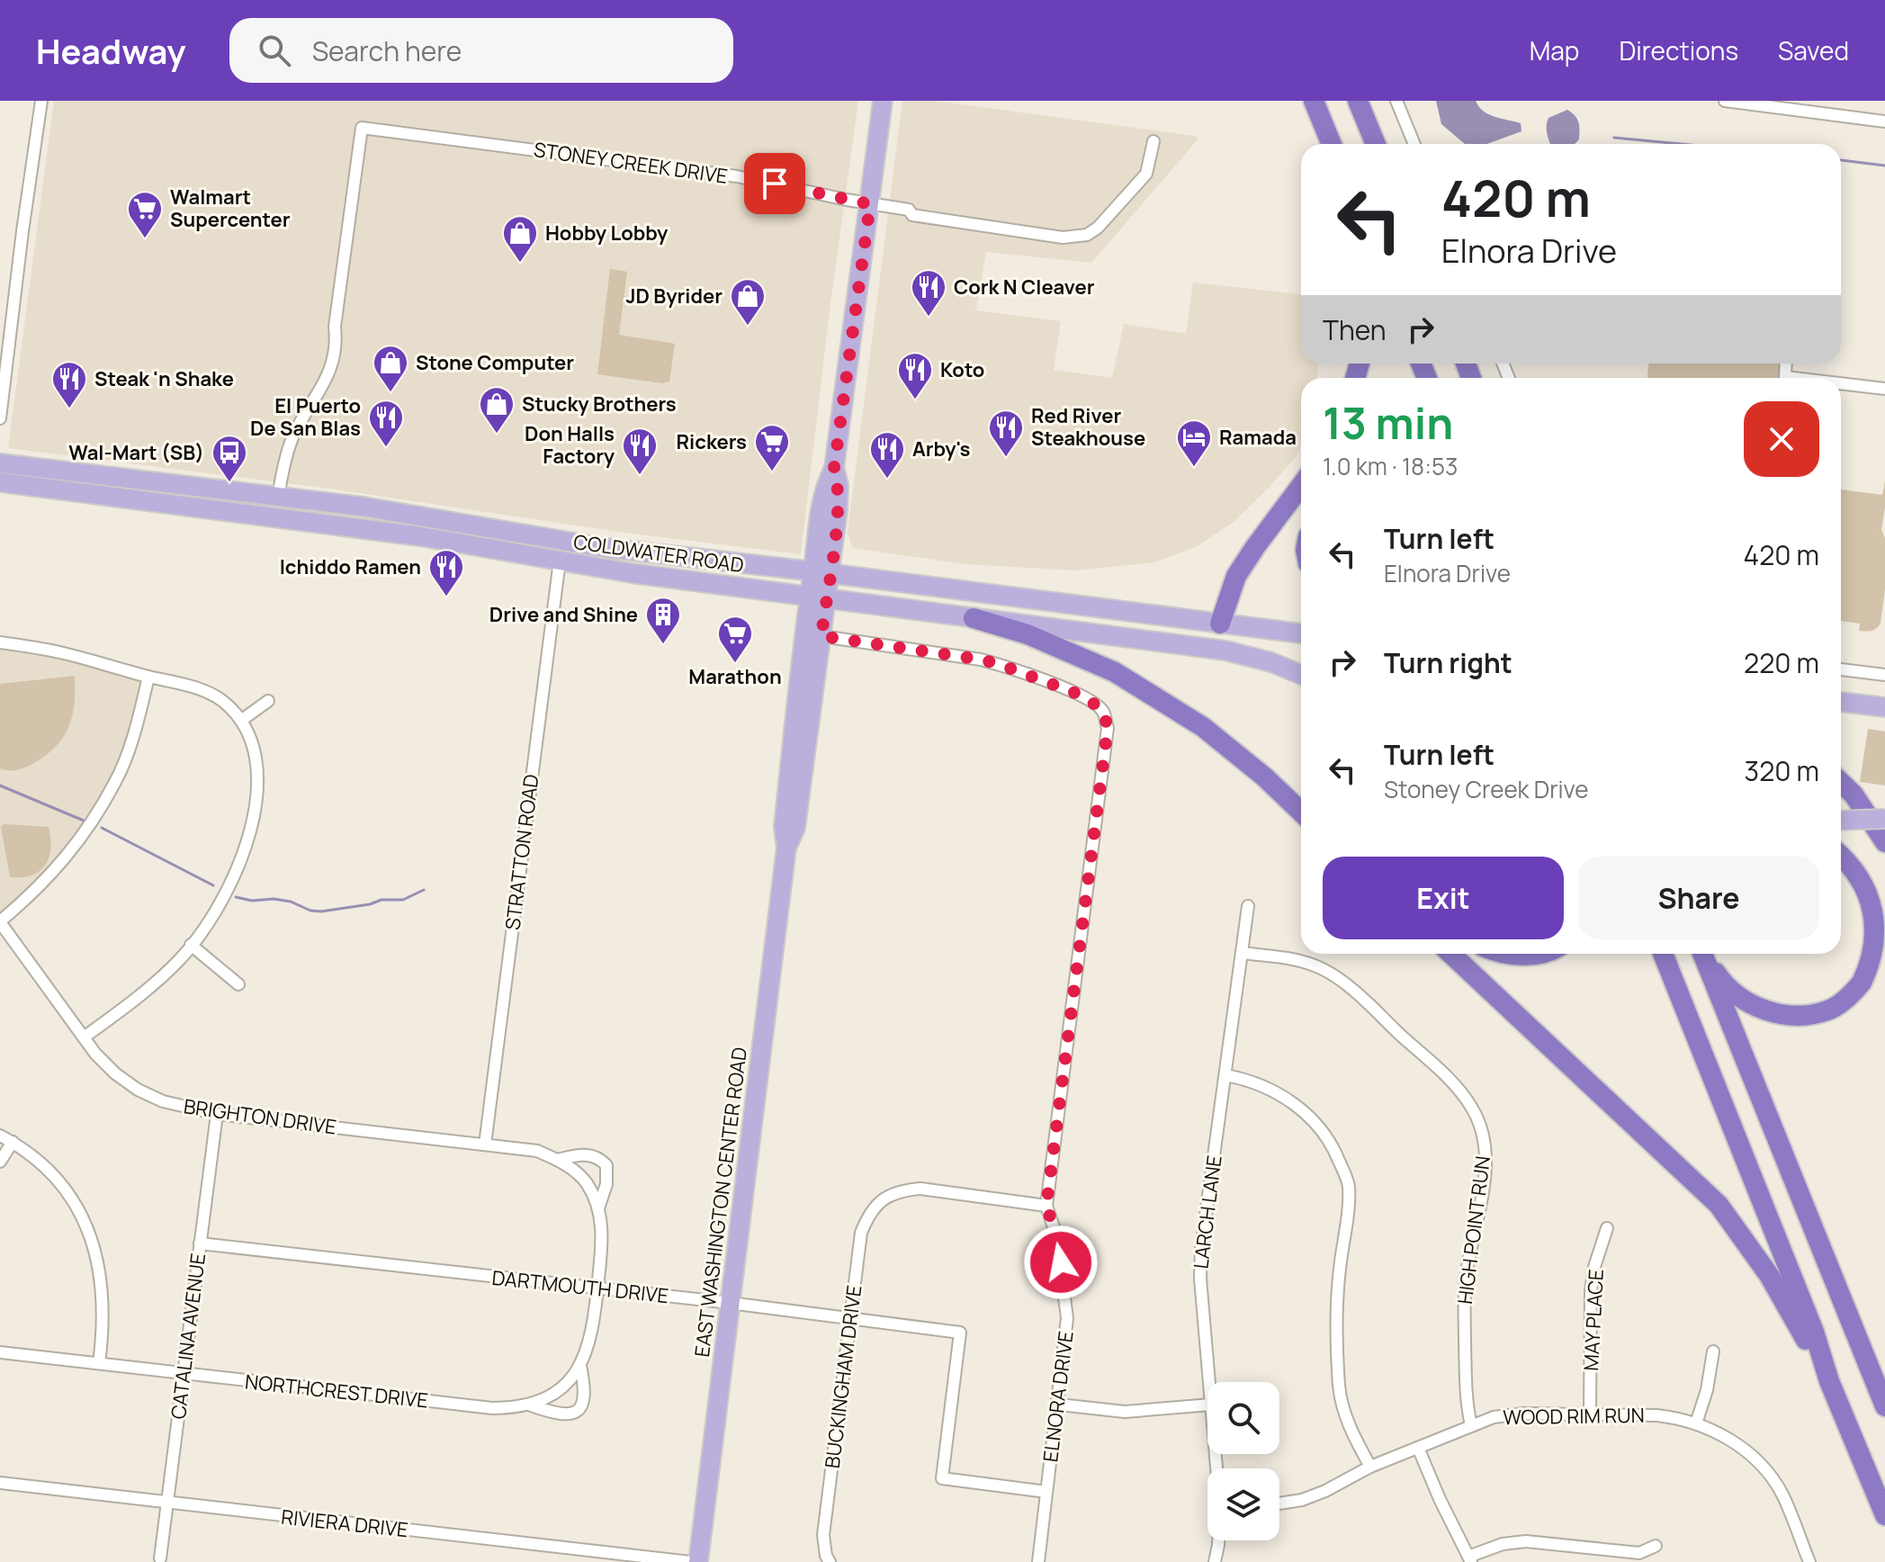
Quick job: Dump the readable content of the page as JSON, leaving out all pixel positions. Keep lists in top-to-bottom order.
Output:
{
  "streets": {
    "main road": ["COLDWATER ROAD", "EAST WASHINGTON CENTER ROAD"],
    "street": [
      "STONEY CREEK DRIVE",
      "STRATTON ROAD",
      "BRIGHTON DRIVE",
      "LARCH LANE",
      "HIGH POINT RUN",
      "DARTMOUTH DRIVE",
      "MAY PLACE",
      "CATALINA AVENUE",
      "BUCKINGHAM DRIVE",
      "NORTHCREST DRIVE",
      "ELNORA DRIVE",
      "WOOD RIM RUN",
      "RIVIERA DRIVE"
    ]
  },
  "crossings": [
    ["STONEY CREEK DRIVE", "COLDWATER ROAD"],
    ["STONEY CREEK DRIVE", "EAST WASHINGTON CENTER ROAD"],
    ["COLDWATER ROAD", "STRATTON ROAD"],
    ["COLDWATER ROAD", "EAST WASHINGTON CENTER ROAD"],
    ["STRATTON ROAD", "BRIGHTON DRIVE"],
    ["BRIGHTON DRIVE", "DARTMOUTH DRIVE"],
    ["BRIGHTON DRIVE", "CATALINA AVENUE"],
    ["BRIGHTON DRIVE", "NORTHCREST DRIVE"],
    ["EAST WASHINGTON CENTER ROAD", "DARTMOUTH DRIVE"],
    ["EAST WASHINGTON CENTER ROAD", "ELNORA DRIVE"],
    ["LARCH LANE", "HIGH POINT RUN"],
    ["HIGH POINT RUN", "WOOD RIM RUN"],
    ["DARTMOUTH DRIVE", "CATALINA AVENUE"],
    ["DARTMOUTH DRIVE", "BUCKINGHAM DRIVE"],
    ["DARTMOUTH DRIVE", "NORTHCREST DRIVE"],
    ["DARTMOUTH DRIVE", "ELNORA DRIVE"],
    ["MAY PLACE", "WOOD RIM RUN"],
    ["CATALINA AVENUE", "NORTHCREST DRIVE"],
    ["CATALINA AVENUE", "RIVIERA DRIVE"],
    ["BUCKINGHAM DRIVE", "ELNORA DRIVE"]
  ],
  "places": {
    "supermarket": ["Walmart Supercenter", "Rickers", "Marathon"],
    "shop": [
      "Hobby Lobby",
      "JD Byrider",
      "Stone Computer",
      "Stucky Brothers"
    ],
    "restaurant": [
      "Cork N Cleaver",
      "Koto",
      "Steak 'n Shake",
      "El Puerto De San Blas",
      "Red River Steakhouse",
      "Don Halls Factory",
      "Arby's",
      "Ichiddo Ramen"
    ],
    "hotel": ["Ramada"],
    "bus stop": ["Wal-Mart (SB)"],
    "building": ["Drive and Shine"]
  },
  "page": {
    "header": "Headway",
    "search": "Search here",
    "nav": ["Map", "Directions", "Saved"],
    "turn": ["420 m", "Elnora Drive"],
    "then": "Then",
    "heading": ["13 min", "1.0 km · 18:53"],
    "list": [
      {
        "name": "Turn left",
        "note": "Elnora Drive",
        "value": "420 m"
      },
      {
        "name": "Turn right",
        "value": "220 m"
      },
      {
        "name": "Turn left",
        "note": "Stoney Creek Drive",
        "value": "320 m"
      }
    ],
    "buttons": ["Exit", "Share"]
  }
}
